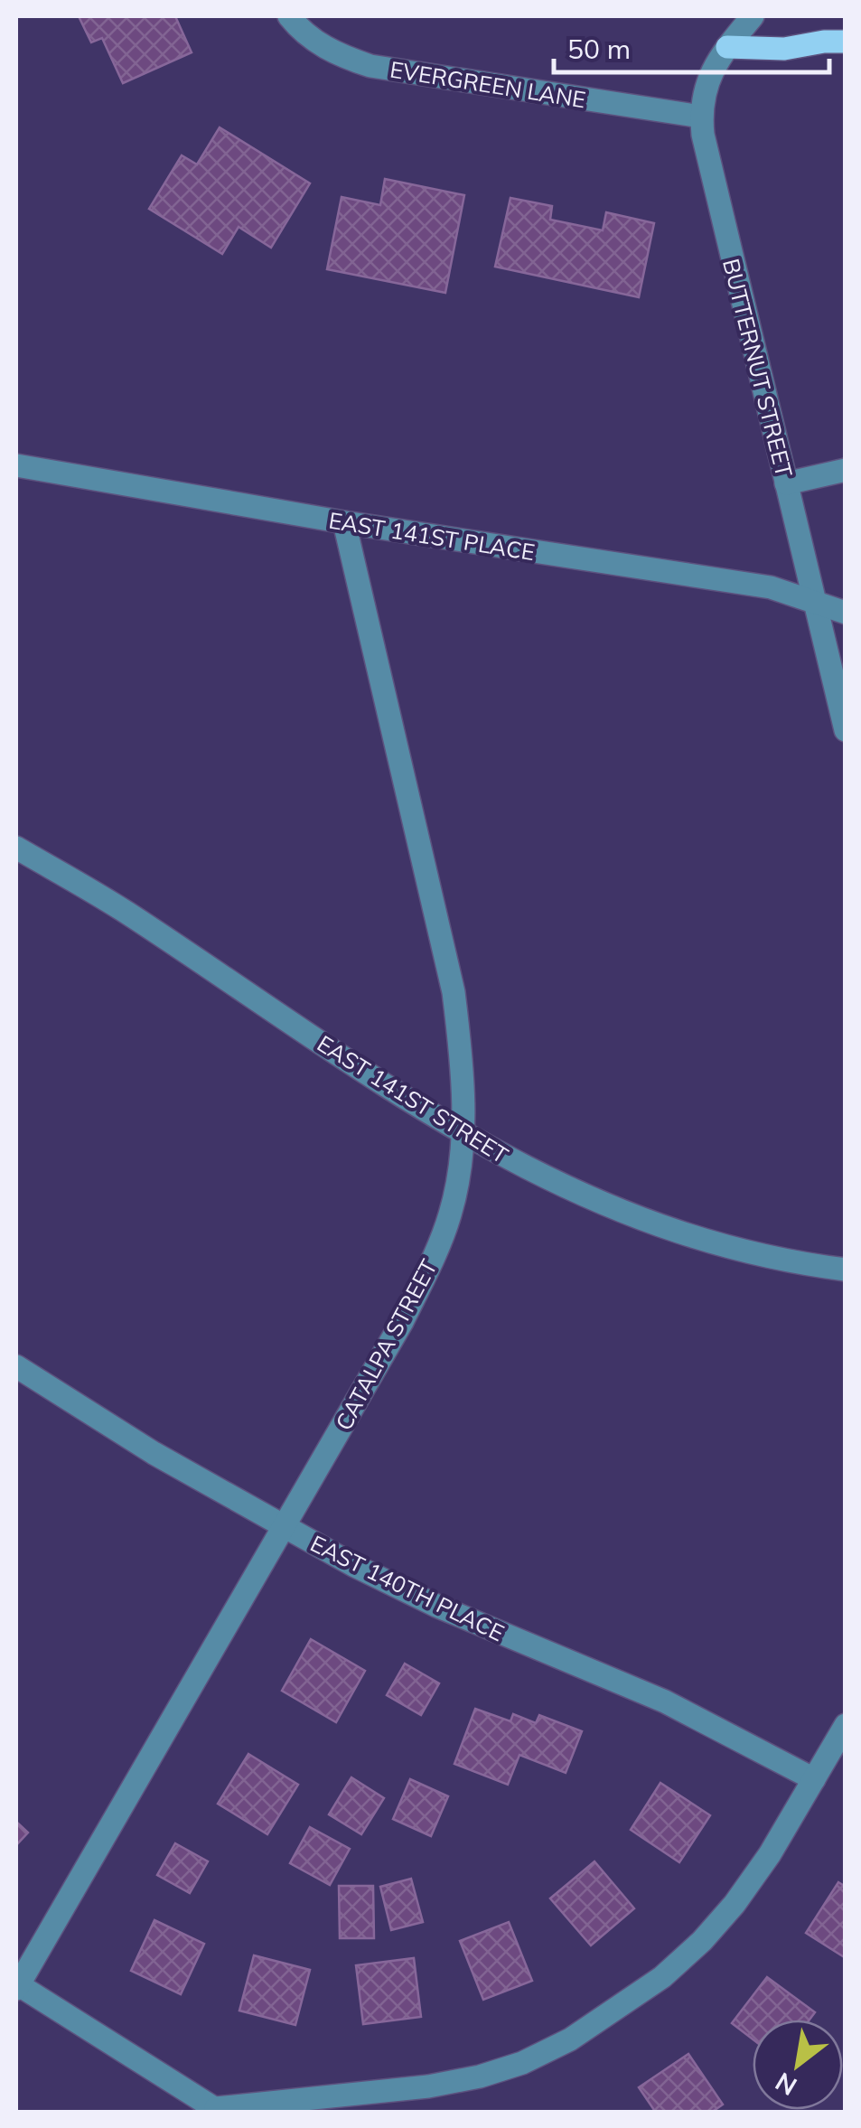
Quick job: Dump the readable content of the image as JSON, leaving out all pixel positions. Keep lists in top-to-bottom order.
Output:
{
  "streets": {
    "street": [
      "EVERGREEN LANE",
      "BUTTERNUT STREET",
      "EAST 141ST PLACE",
      "EAST 141ST STREET",
      "CATALPA STREET",
      "EAST 140TH PLACE"
    ]
  },
  "crossings": [
    ["EVERGREEN LANE", "BUTTERNUT STREET"],
    ["BUTTERNUT STREET", "EAST 141ST PLACE"],
    ["EAST 141ST PLACE", "CATALPA STREET"],
    ["EAST 141ST STREET", "CATALPA STREET"],
    ["CATALPA STREET", "EAST 140TH PLACE"]
  ],
  "scale_bar": "50 m",
  "north": "bottom left"
}
